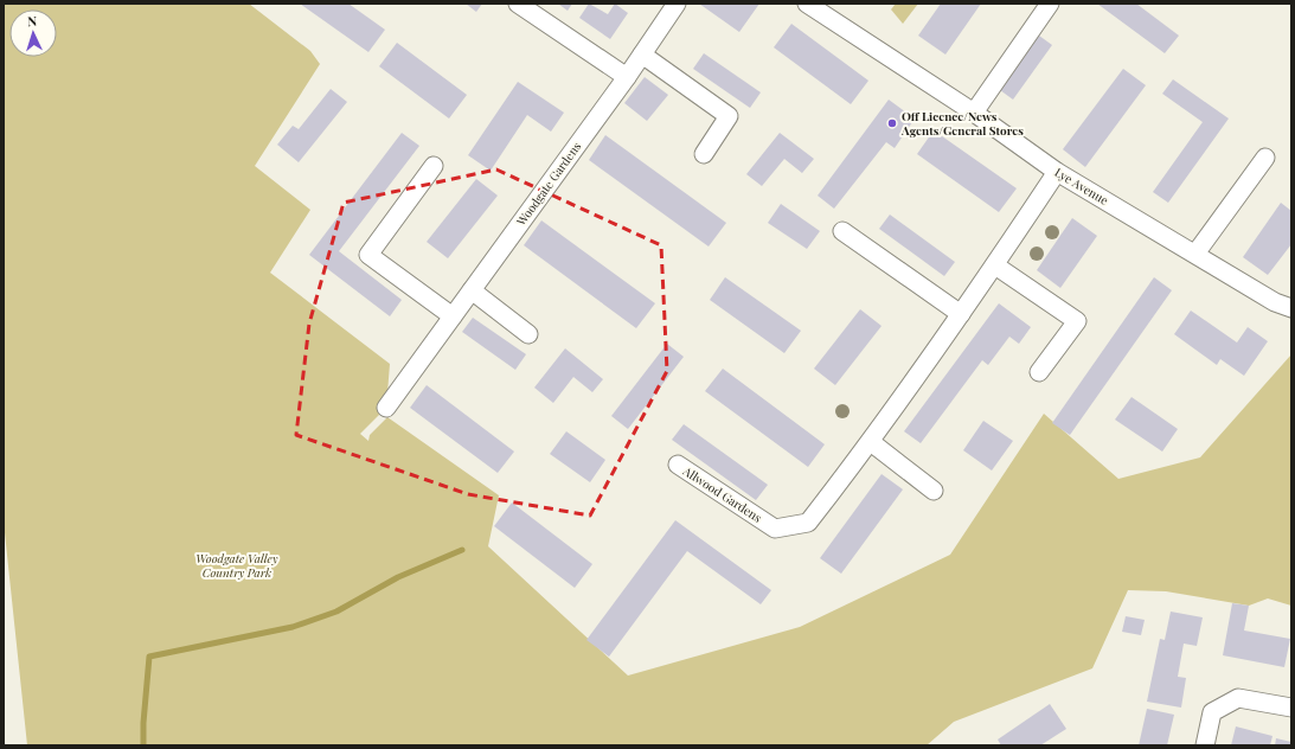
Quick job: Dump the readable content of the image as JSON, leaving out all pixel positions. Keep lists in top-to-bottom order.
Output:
{
  "streets": {
    "street": ["Woodgate Gardens", "Lye Avenue", "Allwood Gardens"]
  },
  "crossings": [
    ["Lye Avenue", "Allwood Gardens"]
  ],
  "parks": ["Woodgate Valley Country Park"],
  "places": ["Off Licence/News Agents/General Stores"],
  "north": "top"
}
